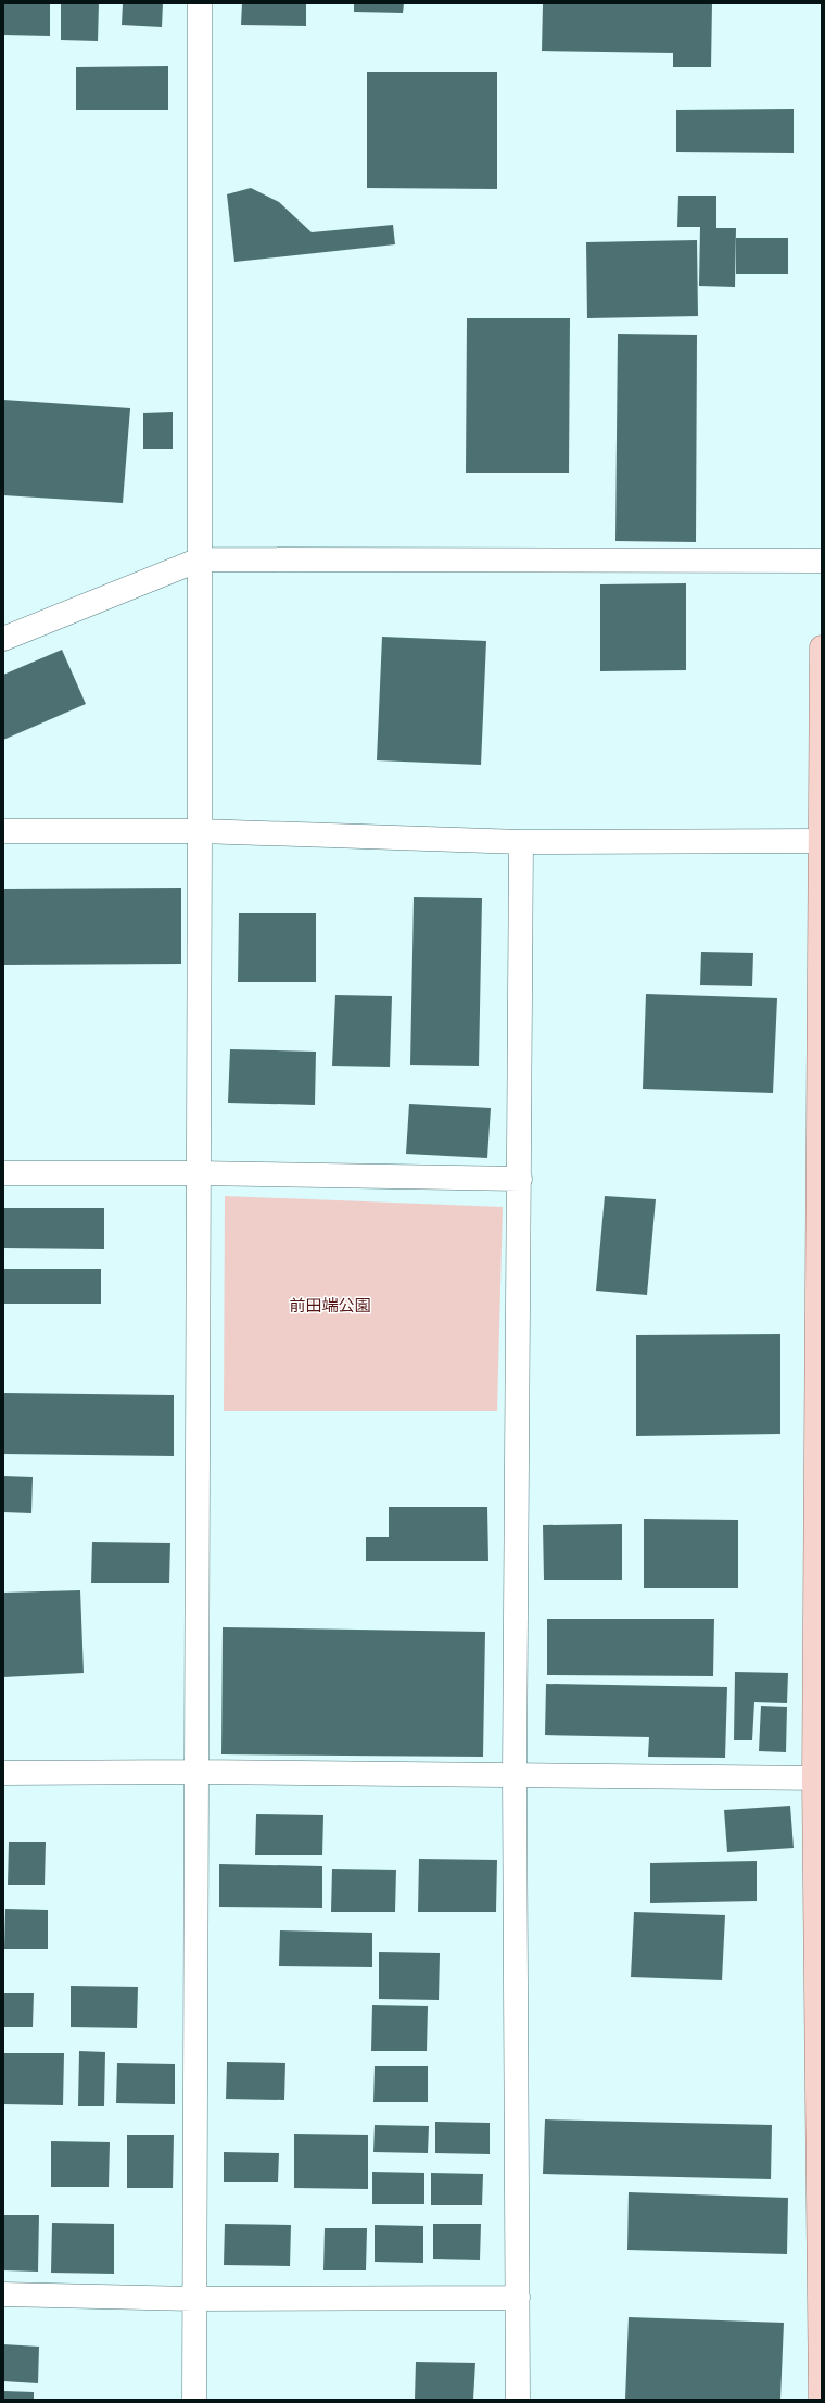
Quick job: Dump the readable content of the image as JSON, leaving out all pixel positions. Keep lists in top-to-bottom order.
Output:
{
  "parks": ["前田端公園"]
}
